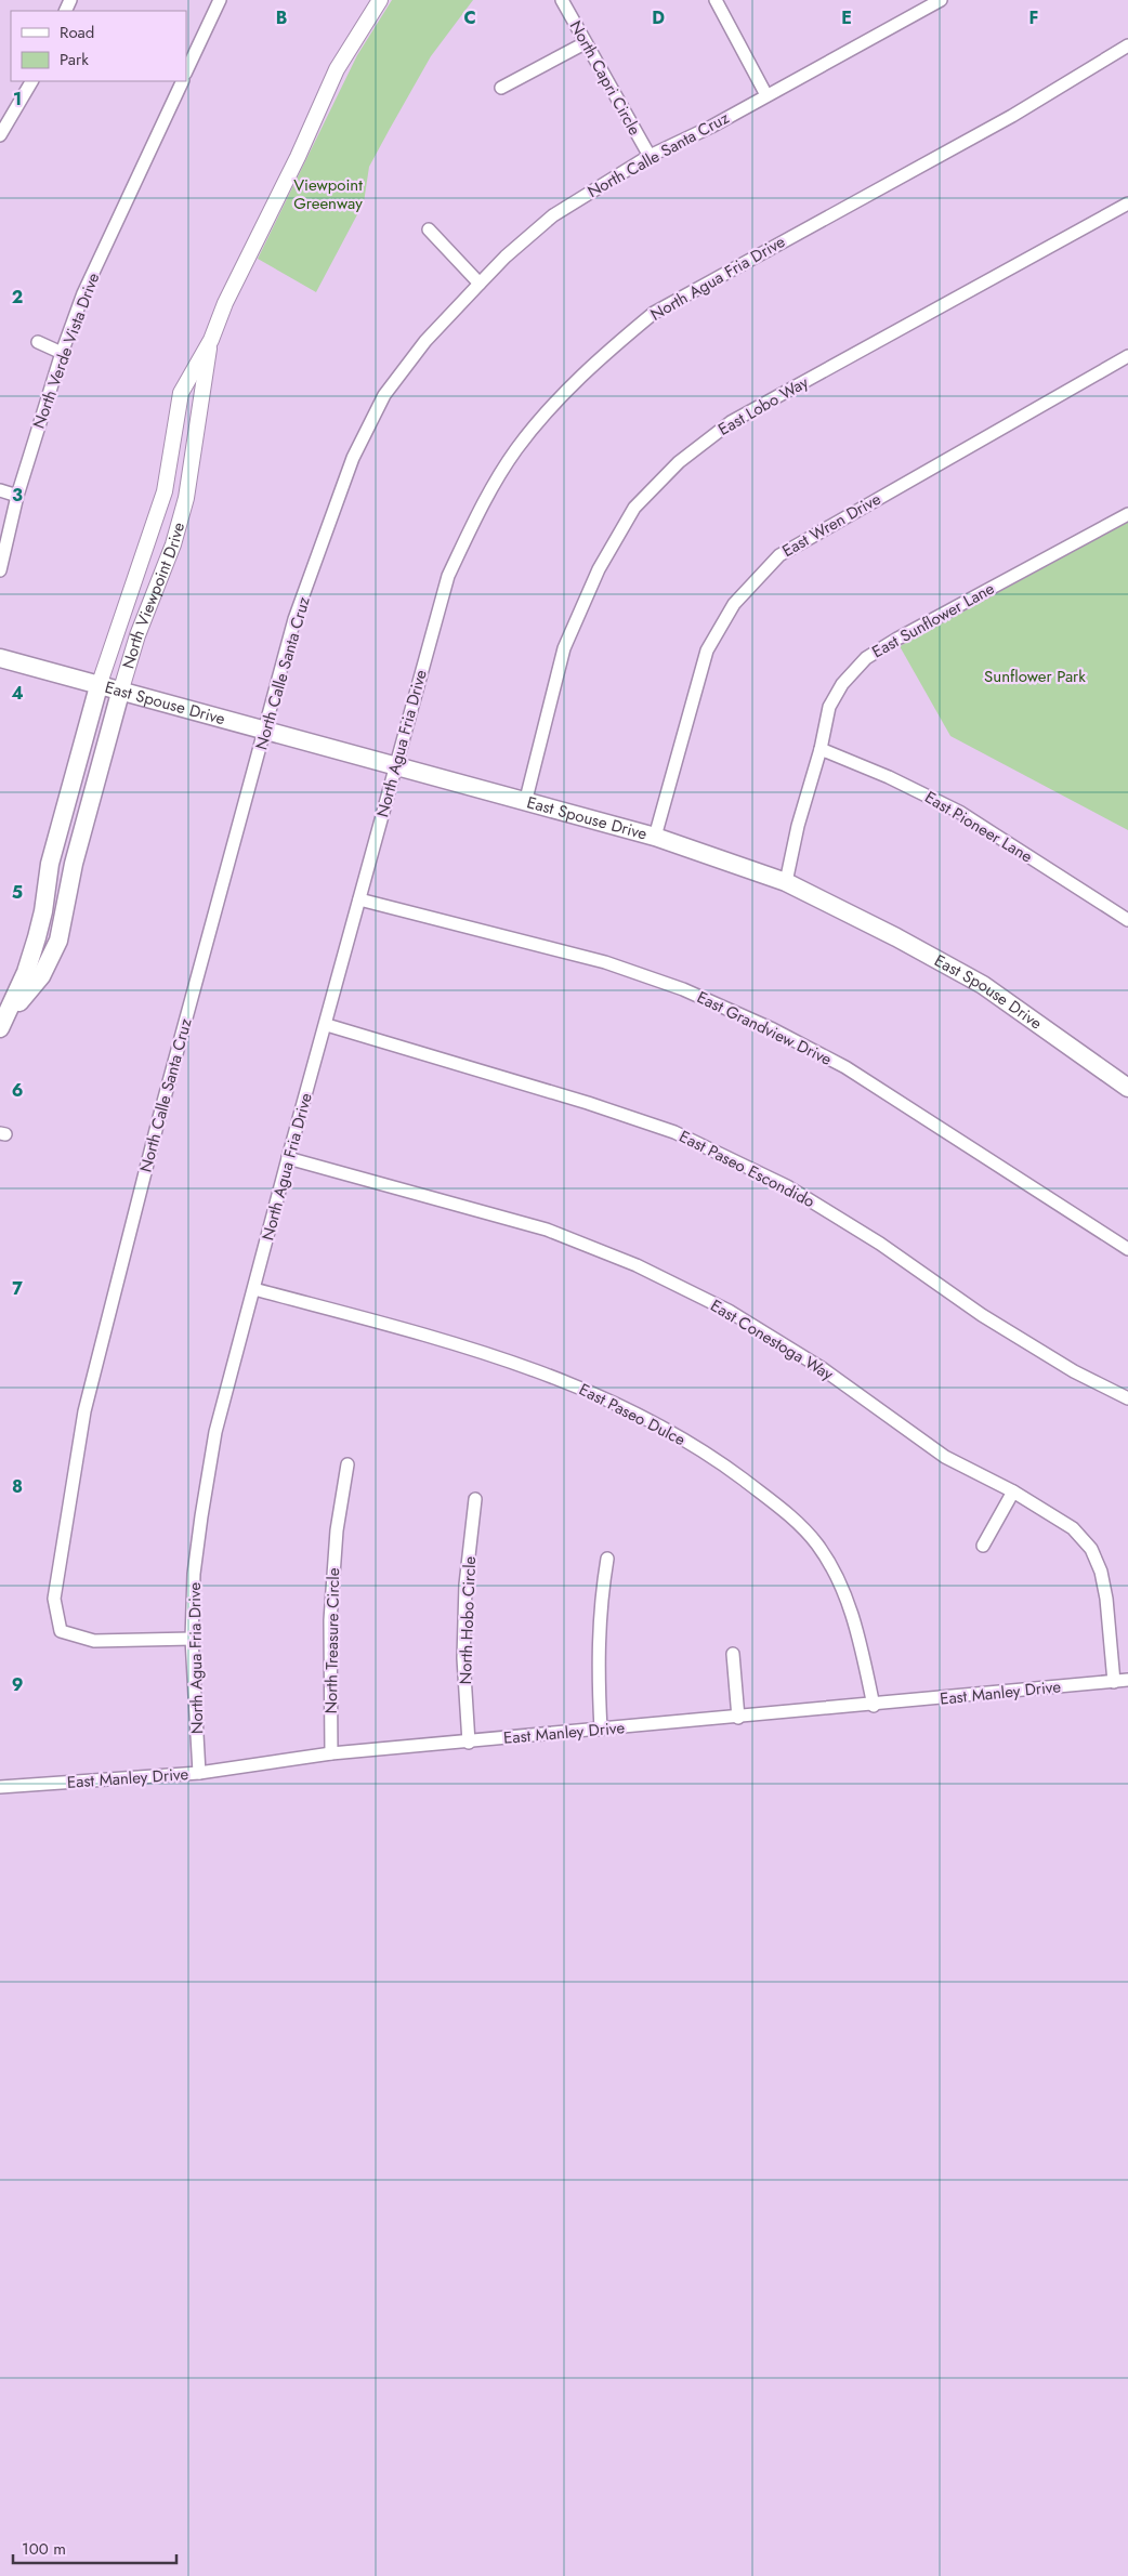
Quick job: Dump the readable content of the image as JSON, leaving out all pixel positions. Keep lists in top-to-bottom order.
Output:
{
  "streets": {
    "main road": ["North Viewpoint Drive", "East Spouse Drive"],
    "street": [
      "North Capri Circle",
      "North Calle Santa Cruz",
      "North Agua Fria Drive",
      "North Verde Vista Drive",
      "East Lobo Way",
      "East Wren Drive",
      "East Sunflower Lane",
      "East Pioneer Lane",
      "East Grandview Drive",
      "East Paseo Escondido",
      "East Conestoga Way",
      "East Paseo Dulce",
      "North Hobo Circle",
      "North Treasure Circle",
      "East Manley Drive"
    ]
  },
  "crossings": [
    ["North Capri Circle", "North Calle Santa Cruz"],
    ["North Calle Santa Cruz", "North Agua Fria Drive"],
    ["North Calle Santa Cruz", "East Spouse Drive"],
    ["North Agua Fria Drive", "East Spouse Drive"],
    ["North Agua Fria Drive", "East Grandview Drive"],
    ["North Agua Fria Drive", "East Paseo Escondido"],
    ["North Agua Fria Drive", "East Conestoga Way"],
    ["North Agua Fria Drive", "East Paseo Dulce"],
    ["North Agua Fria Drive", "East Manley Drive"],
    ["East Lobo Way", "East Spouse Drive"],
    ["East Wren Drive", "East Spouse Drive"],
    ["North Viewpoint Drive", "East Spouse Drive"],
    ["East Sunflower Lane", "East Spouse Drive"],
    ["East Sunflower Lane", "East Pioneer Lane"],
    ["East Conestoga Way", "East Manley Drive"],
    ["East Paseo Dulce", "East Manley Drive"],
    ["North Hobo Circle", "East Manley Drive"],
    ["North Treasure Circle", "East Manley Drive"]
  ],
  "parks": ["Viewpoint Greenway", "Sunflower Park"],
  "legend": ["Road", "Park"],
  "scale_bar": "100 m",
  "grid": {
    "columns": [
      "B",
      "C",
      "D",
      "E",
      "F"
    ],
    "rows": [
      "1",
      "2",
      "3",
      "4",
      "5",
      "6",
      "7",
      "8",
      "9"
    ]
  }
}
